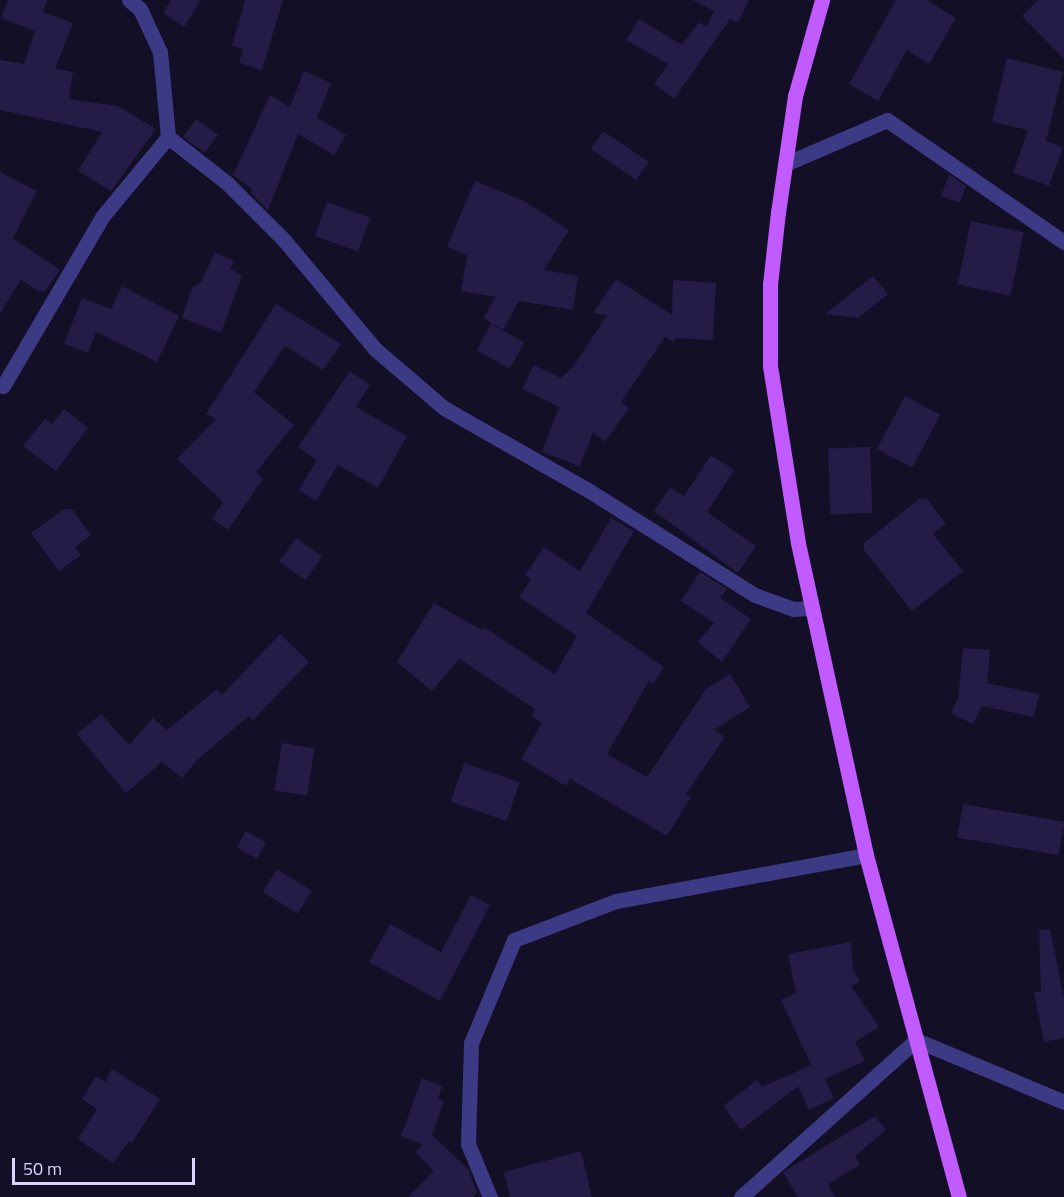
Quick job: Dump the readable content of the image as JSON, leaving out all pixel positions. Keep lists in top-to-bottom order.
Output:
{
  "scale_bar": "50 m"
}
